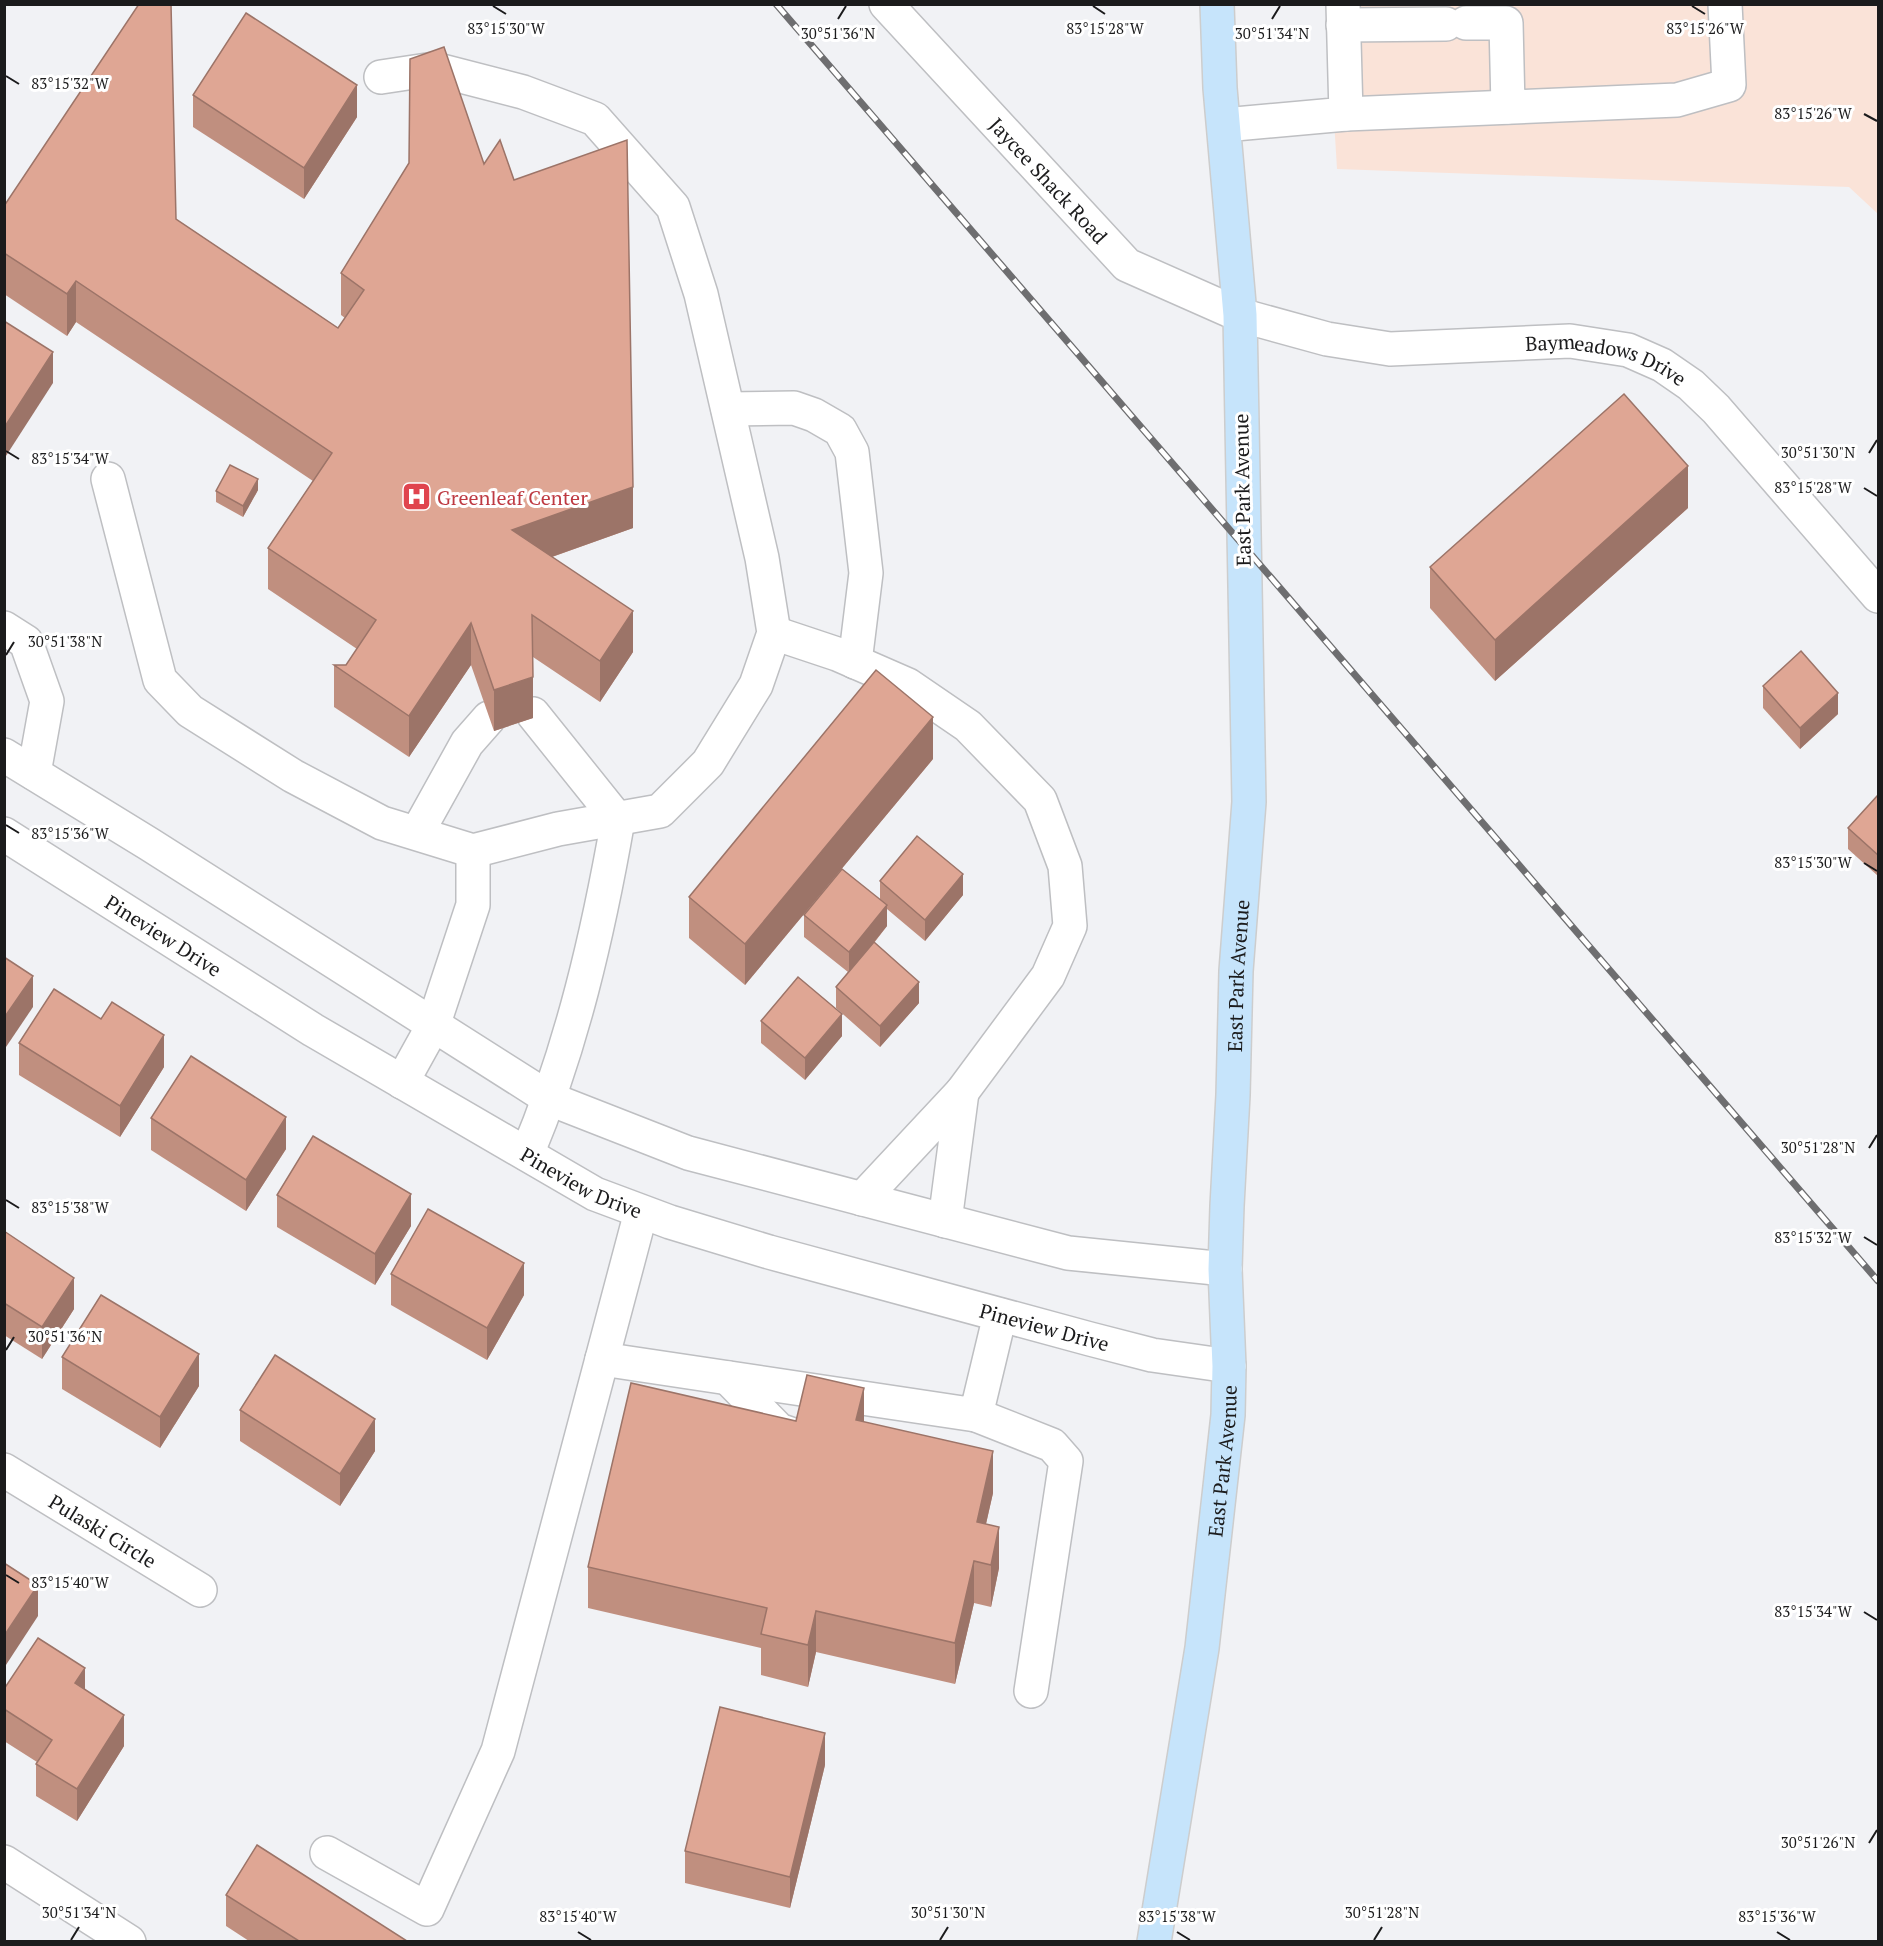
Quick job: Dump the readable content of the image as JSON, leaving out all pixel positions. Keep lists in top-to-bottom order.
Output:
{
  "streets": {
    "main road": ["East Park Avenue"],
    "street": [
      "Jaycee Shack Road",
      "Baymeadows Drive",
      "Pineview Drive",
      "Pulaski Circle"
    ]
  },
  "crossings": [
    ["Jaycee Shack Road", "Baymeadows Drive"],
    ["Jaycee Shack Road", "East Park Avenue"],
    ["Baymeadows Drive", "East Park Avenue"],
    ["East Park Avenue", "Pineview Drive"]
  ],
  "places": {
    "hospital": ["Greenleaf Center"]
  },
  "coordinates": [
    "83°15'30\"W",
    "83°15'28\"W",
    "83°15'26\"W",
    "30°51'36\"N",
    "30°51'34\"N",
    "83°15'32\"W",
    "30°51'30\"N",
    "83°15'34\"W",
    "30°51'38\"N",
    "83°15'36\"W",
    "30°51'28\"N",
    "83°15'38\"W",
    "83°15'40\"W",
    "30°51'26\"N"
  ]
}
